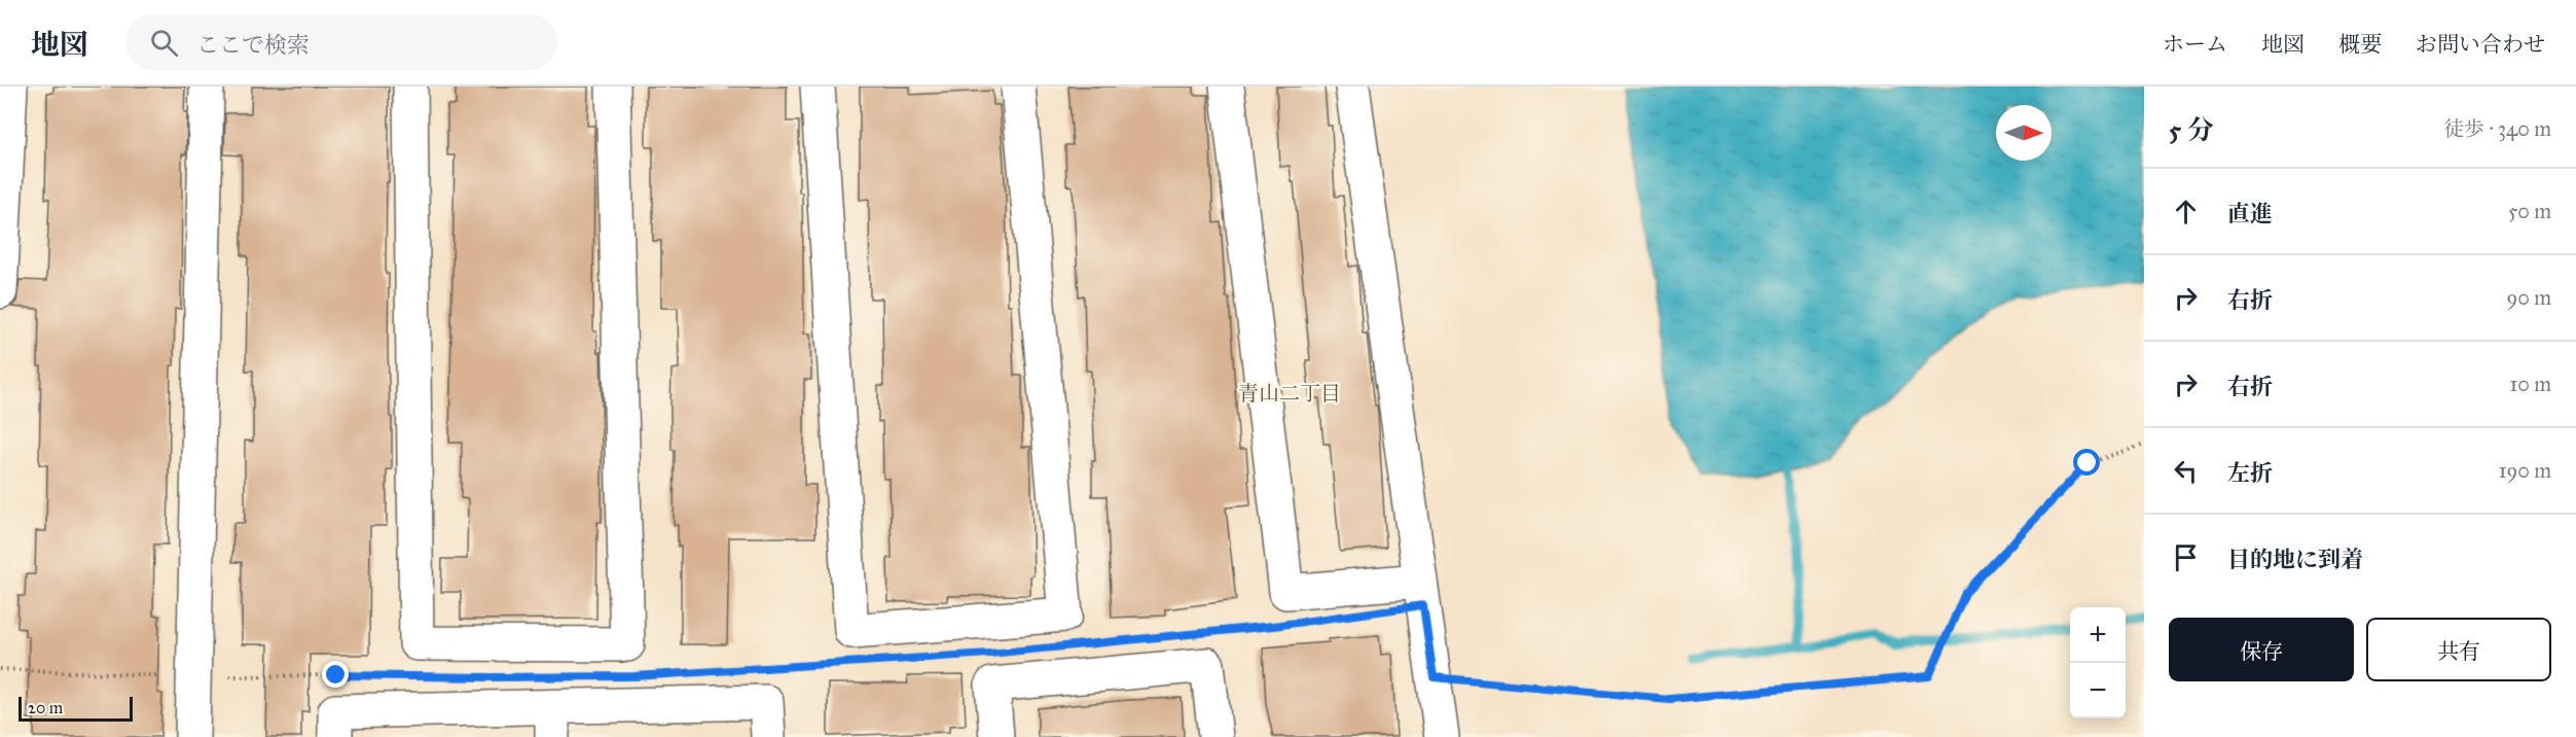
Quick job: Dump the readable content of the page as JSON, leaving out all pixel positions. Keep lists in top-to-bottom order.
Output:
{
  "districts": ["青山二丁目"],
  "scale_bar": "20 m",
  "north": "right",
  "page": {
    "header": "地図",
    "search": "ここで検索",
    "nav": [
      "ホーム",
      "地図",
      "概要",
      "お問い合わせ"
    ],
    "heading": ["5 分", "徒歩 · 340 m"],
    "list": [
      ["直進", "50 m"],
      ["右折", "90 m"],
      ["右折", "10 m"],
      ["左折", "190 m"],
      "目的地に到着"
    ],
    "buttons": ["保存", "共有"],
    "map_buttons": ["+", "−"],
    "scale": "20 m"
  }
}
